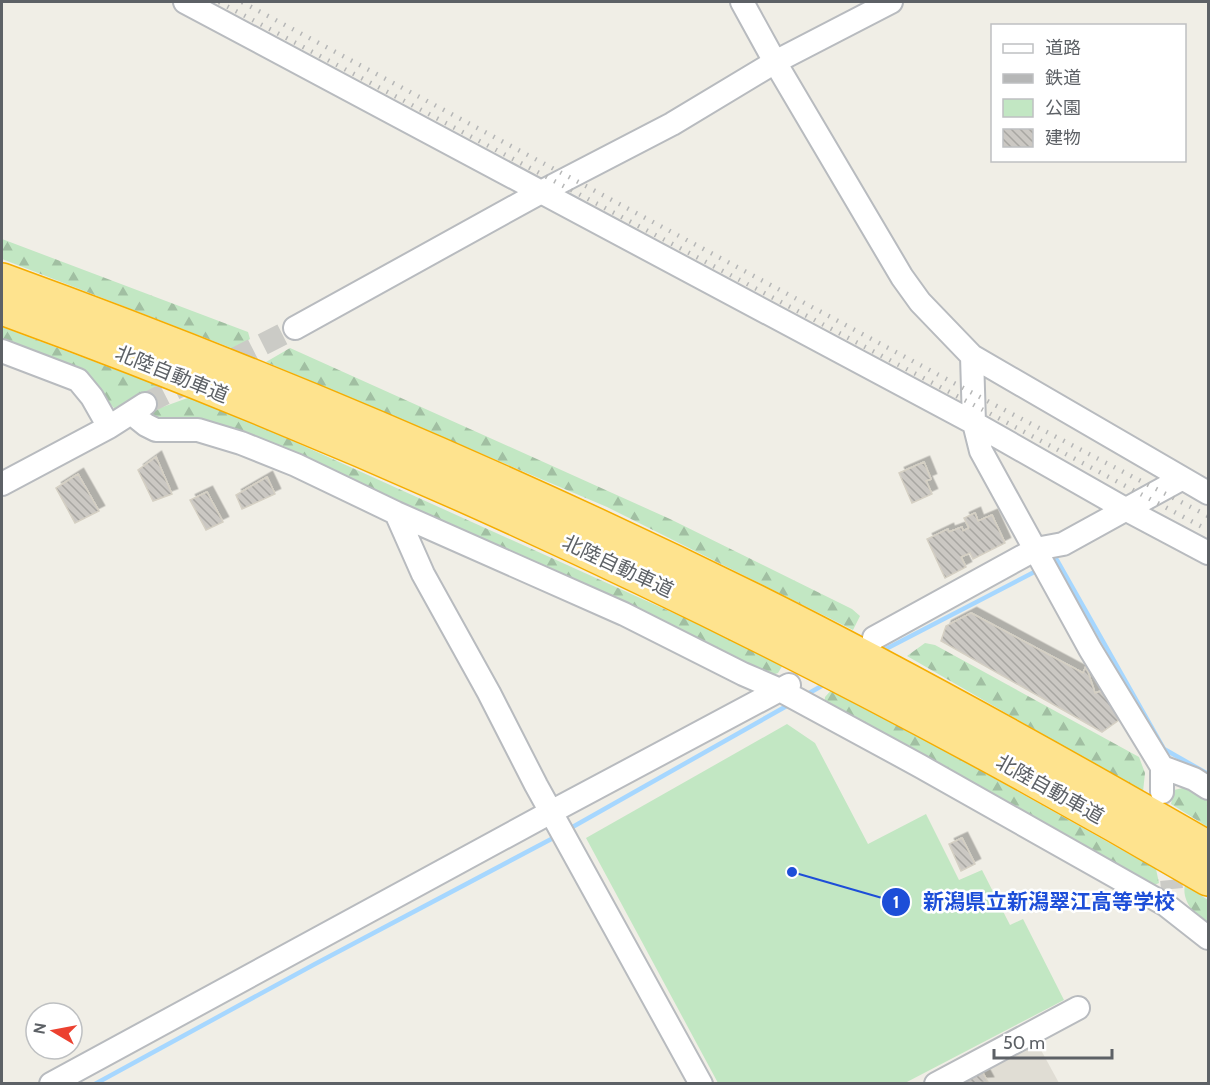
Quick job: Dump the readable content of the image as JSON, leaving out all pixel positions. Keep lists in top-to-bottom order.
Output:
{
  "streets": {
    "highway": ["北陸自動車道"]
  },
  "places": ["新潟県立新潟翠江高等学校"],
  "legend": [
    "道路",
    "鉄道",
    "公園",
    "建物"
  ],
  "scale_bar": "50 m",
  "north": "left"
}
